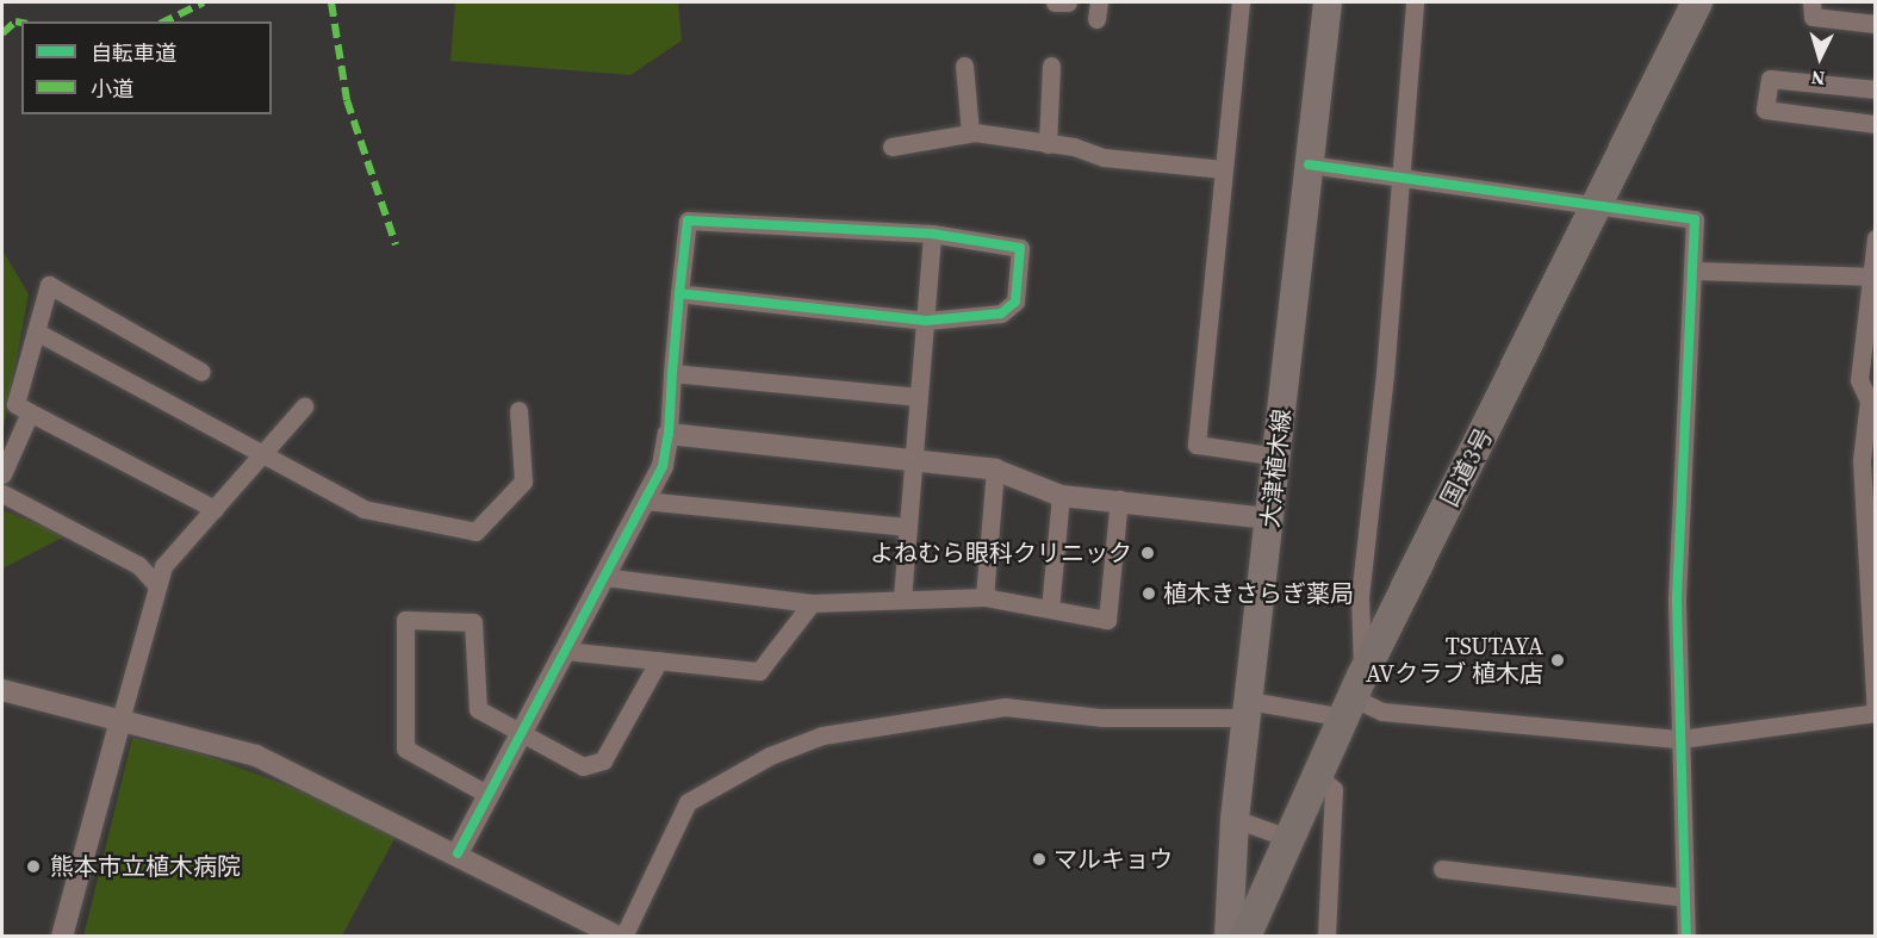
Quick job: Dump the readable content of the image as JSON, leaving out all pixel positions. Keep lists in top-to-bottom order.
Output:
{
  "streets": {
    "highway": ["国道3号"],
    "main road": ["大津植木線"]
  },
  "places": [
    "よねむら眼科クリニック",
    "植木きさらぎ薬局",
    "TSUTAYA AVクラブ 植木店",
    "マルキョウ",
    "熊本市立植木病院"
  ],
  "legend": ["自転車道", "小道"],
  "north": "bottom"
}
